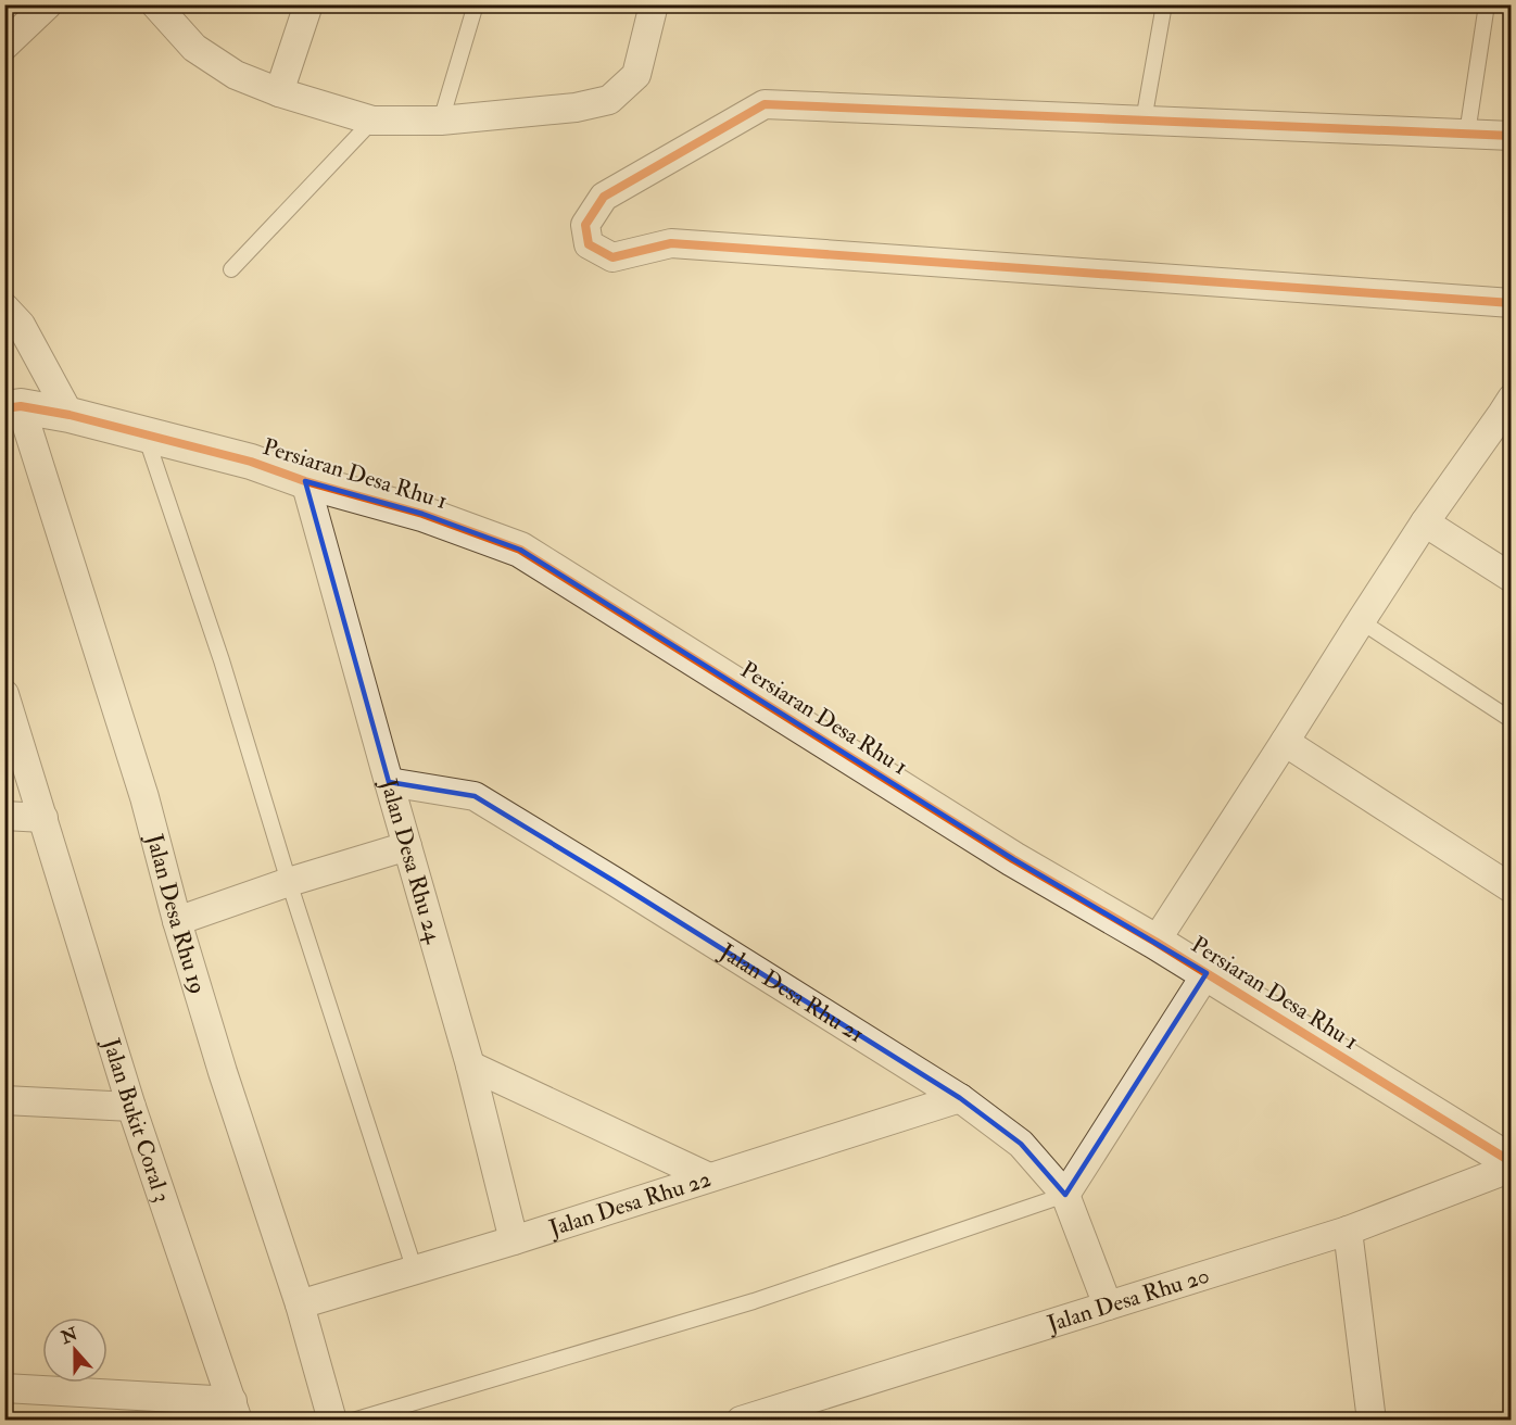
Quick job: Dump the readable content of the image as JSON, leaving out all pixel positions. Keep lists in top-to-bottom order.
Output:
{
  "streets": {
    "street": [
      "Persiaran Desa Rhu 1",
      "Jalan Desa Rhu 24",
      "Jalan Desa Rhu 19",
      "Jalan Desa Rhu 21",
      "Jalan Bukit Coral 3",
      "Jalan Desa Rhu 22",
      "Jalan Desa Rhu 20"
    ]
  },
  "crossings": [
    ["Persiaran Desa Rhu 1", "Jalan Desa Rhu 24"],
    ["Persiaran Desa Rhu 1", "Jalan Desa Rhu 19"],
    ["Jalan Desa Rhu 24", "Jalan Desa Rhu 21"],
    ["Jalan Desa Rhu 24", "Jalan Desa Rhu 22"],
    ["Jalan Desa Rhu 19", "Jalan Desa Rhu 22"],
    ["Jalan Desa Rhu 21", "Jalan Desa Rhu 22"],
    ["Jalan Desa Rhu 21", "Jalan Desa Rhu 20"]
  ],
  "north": "top"
}
